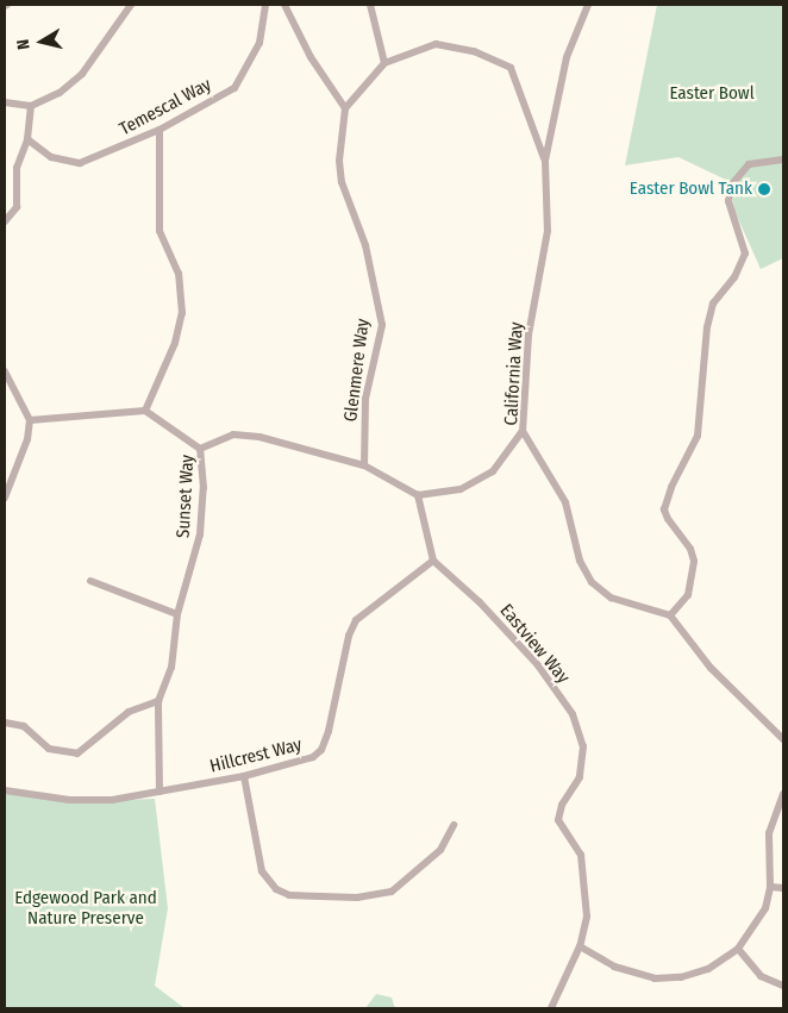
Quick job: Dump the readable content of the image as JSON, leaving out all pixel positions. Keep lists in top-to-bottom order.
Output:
{
  "streets": {
    "street": [
      "Temescal Way",
      "Glenmere Way",
      "California Way",
      "Sunset Way",
      "Eastview Way",
      "Hillcrest Way"
    ]
  },
  "crossings": [
    ["Glenmere Way", "Sunset Way"],
    ["Sunset Way", "Hillcrest Way"],
    ["Eastview Way", "Hillcrest Way"]
  ],
  "parks": ["Easter Bowl", "Edgewood Park and Nature Preserve"],
  "places": ["Easter Bowl Tank"],
  "north": "left"
}
